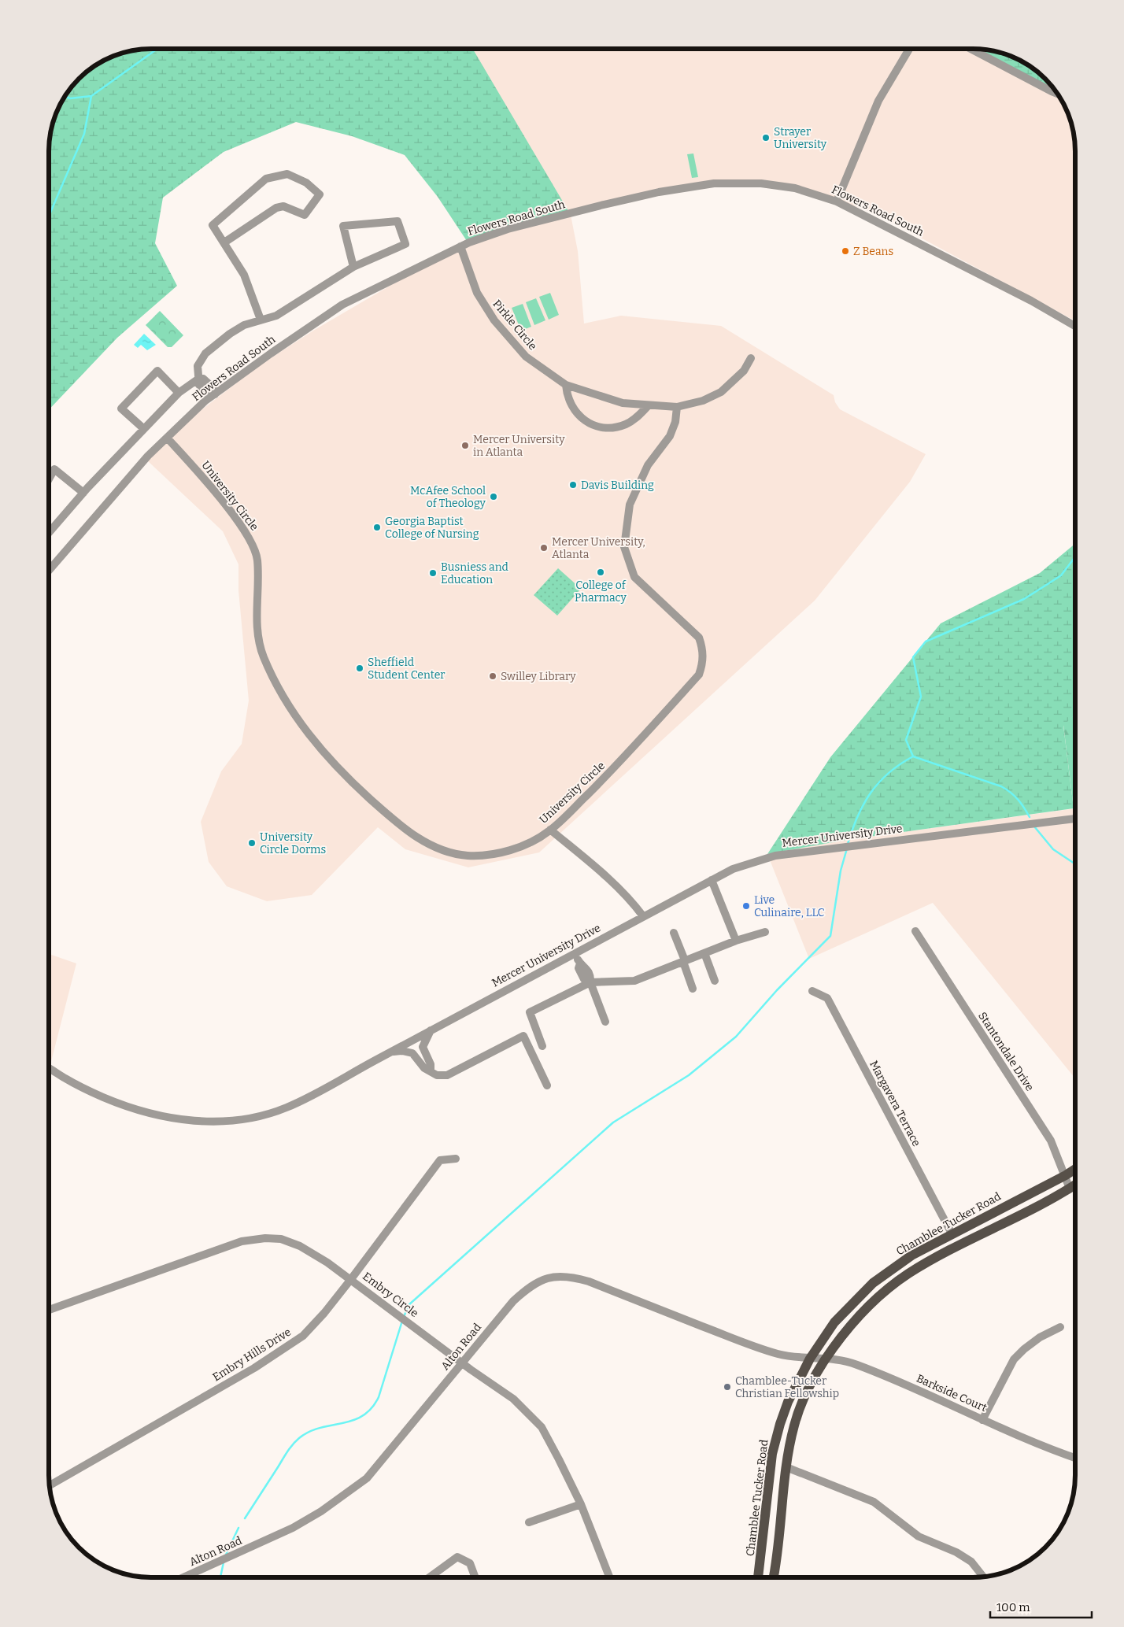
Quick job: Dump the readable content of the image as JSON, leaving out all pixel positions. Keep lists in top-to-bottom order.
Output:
{
  "streets": {
    "main road": ["Chamblee Tucker Road"],
    "street": [
      "Flowers Road South",
      "Pirkle Circle",
      "University Circle",
      "Mercer University Drive",
      "Stantondale Drive",
      "Margavera Terrace",
      "Embry Circle",
      "Alton Road",
      "Embry Hills Drive",
      "Barkside Court"
    ]
  },
  "crossings": [
    ["Flowers Road South", "Pirkle Circle"],
    ["Flowers Road South", "University Circle"],
    ["Pirkle Circle", "University Circle"],
    ["Stantondale Drive", "Chamblee Tucker Road"],
    ["Margavera Terrace", "Chamblee Tucker Road"],
    ["Chamblee Tucker Road", "Alton Road"],
    ["Chamblee Tucker Road", "Barkside Court"],
    ["Embry Circle", "Alton Road"],
    ["Embry Circle", "Embry Hills Drive"],
    ["Alton Road", "Barkside Court"]
  ],
  "places": [
    "Strayer University",
    "Z Beans",
    "Mercer University in Atlanta",
    "Davis Building",
    "McAfee School of Theology",
    "Georgia Baptist College of Nursing",
    "Mercer University, Atlanta",
    "College of Pharmacy",
    "Busniess and Education",
    "Sheffield Student Center",
    "Swilley Library",
    "University Circle Dorms",
    "Live Culinaire, LLC",
    "Chamblee-Tucker Christian Fellowship"
  ],
  "scale_bar": "100 m"
}
